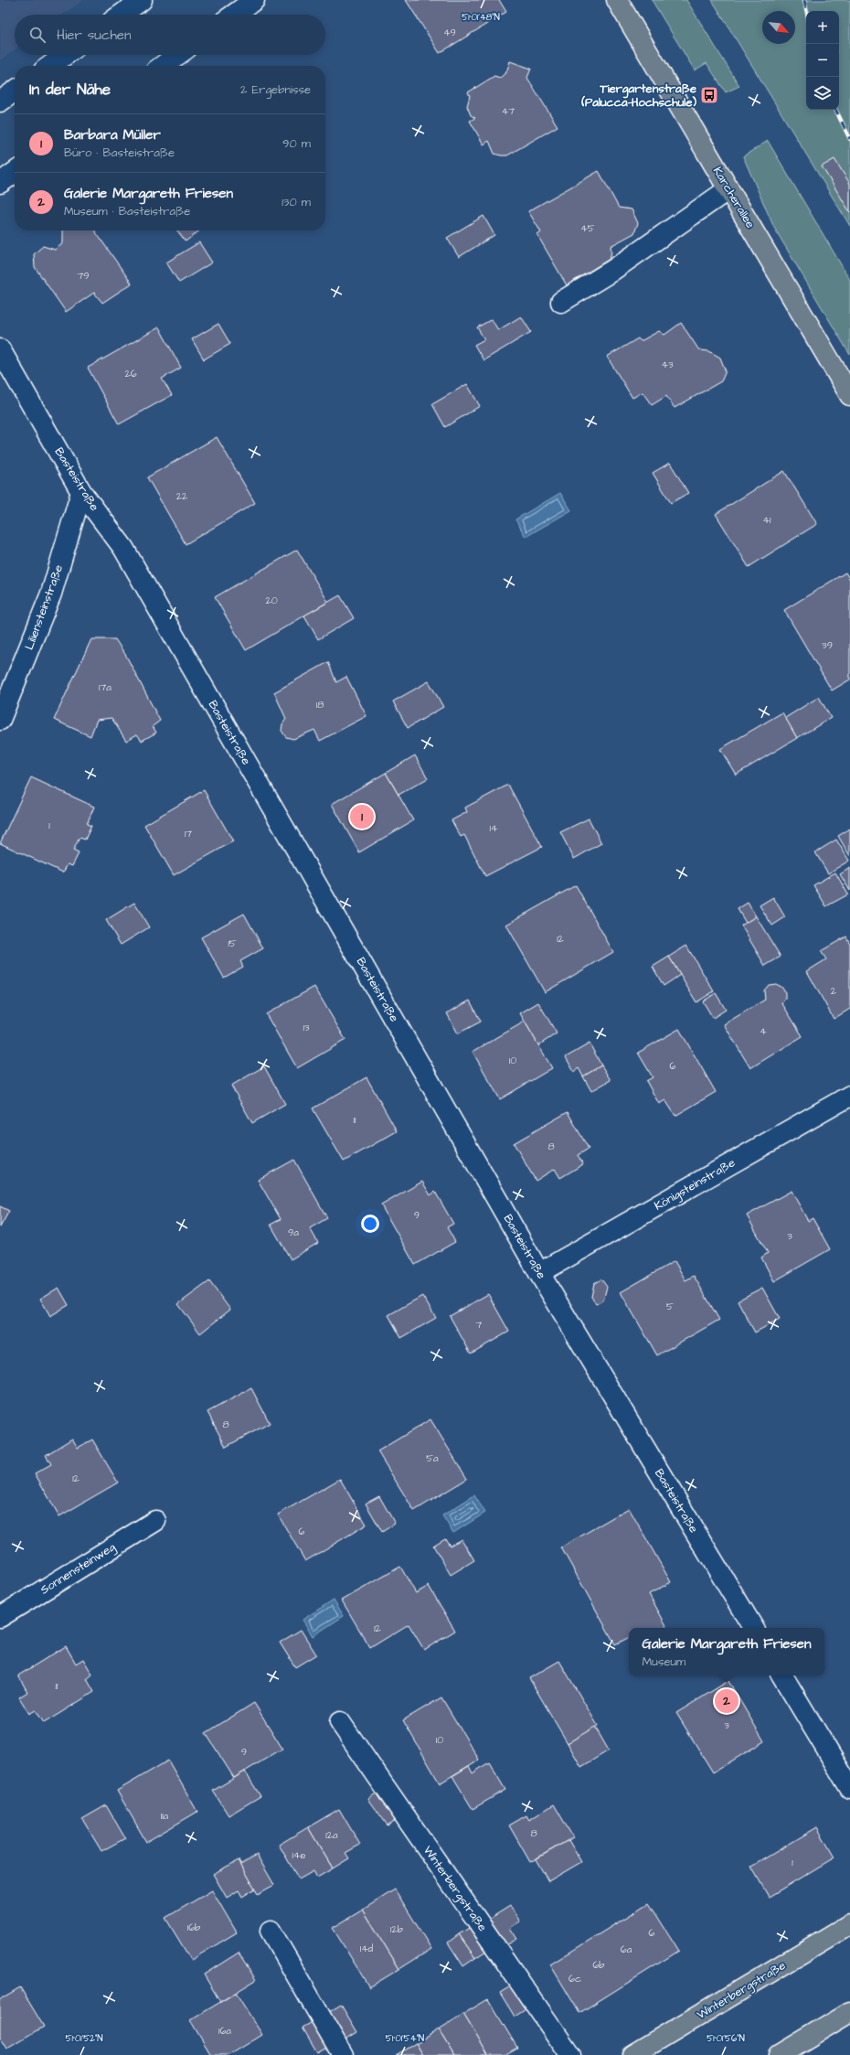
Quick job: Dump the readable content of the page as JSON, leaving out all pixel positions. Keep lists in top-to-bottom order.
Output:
{
  "streets": {
    "main road": ["Karcherallee", "Winterbergstraße"],
    "street": [
      "Basteistraße",
      "Liliensteinstraße",
      "Königsteinstraße",
      "Sonnensteinweg"
    ]
  },
  "crossings": [
    ["Basteistraße", "Liliensteinstraße"],
    ["Basteistraße", "Königsteinstraße"]
  ],
  "places": {
    "bus stop": ["Tiergartenstraße (Palucca-Hochschule)"]
  },
  "house_numbers": [
    "49",
    "47",
    "45",
    "79",
    "43",
    "26",
    "22",
    "41",
    "20",
    "39",
    "17a",
    "18",
    "1",
    "14",
    "17",
    "12",
    "15",
    "2",
    "13",
    "4",
    "10",
    "6",
    "11",
    "8",
    "9",
    "9a",
    "3",
    "5",
    "7",
    "8",
    "5a",
    "12",
    "6",
    "12",
    "11",
    "3",
    "10",
    "9",
    "11a",
    "8",
    "12a",
    "14e",
    "1",
    "16b",
    "12b",
    "6",
    "14d",
    "6a",
    "6b",
    "6c",
    "16a"
  ],
  "north": "bottom right",
  "page": {
    "map_buttons": ["+", "−"],
    "search": "Hier suchen",
    "heading": ["In der Nähe", "2 Ergebnisse"],
    "list": [
      {
        "mark": "1",
        "name": "Barbara Müller",
        "note": "Büro · Basteistraße",
        "value": "90 m"
      },
      {
        "mark": "2",
        "name": "Galerie Margareth Friesen",
        "note": "Museum · Basteistraße",
        "value": "130 m"
      }
    ],
    "pins": ["1", "2"],
    "popup": ["Galerie Margareth Friesen", "Museum"]
  },
  "coordinates": [
    "51°01'48\"N",
    "51°01'52\"N",
    "51°01'54\"N",
    "51°01'56\"N"
  ]
}
